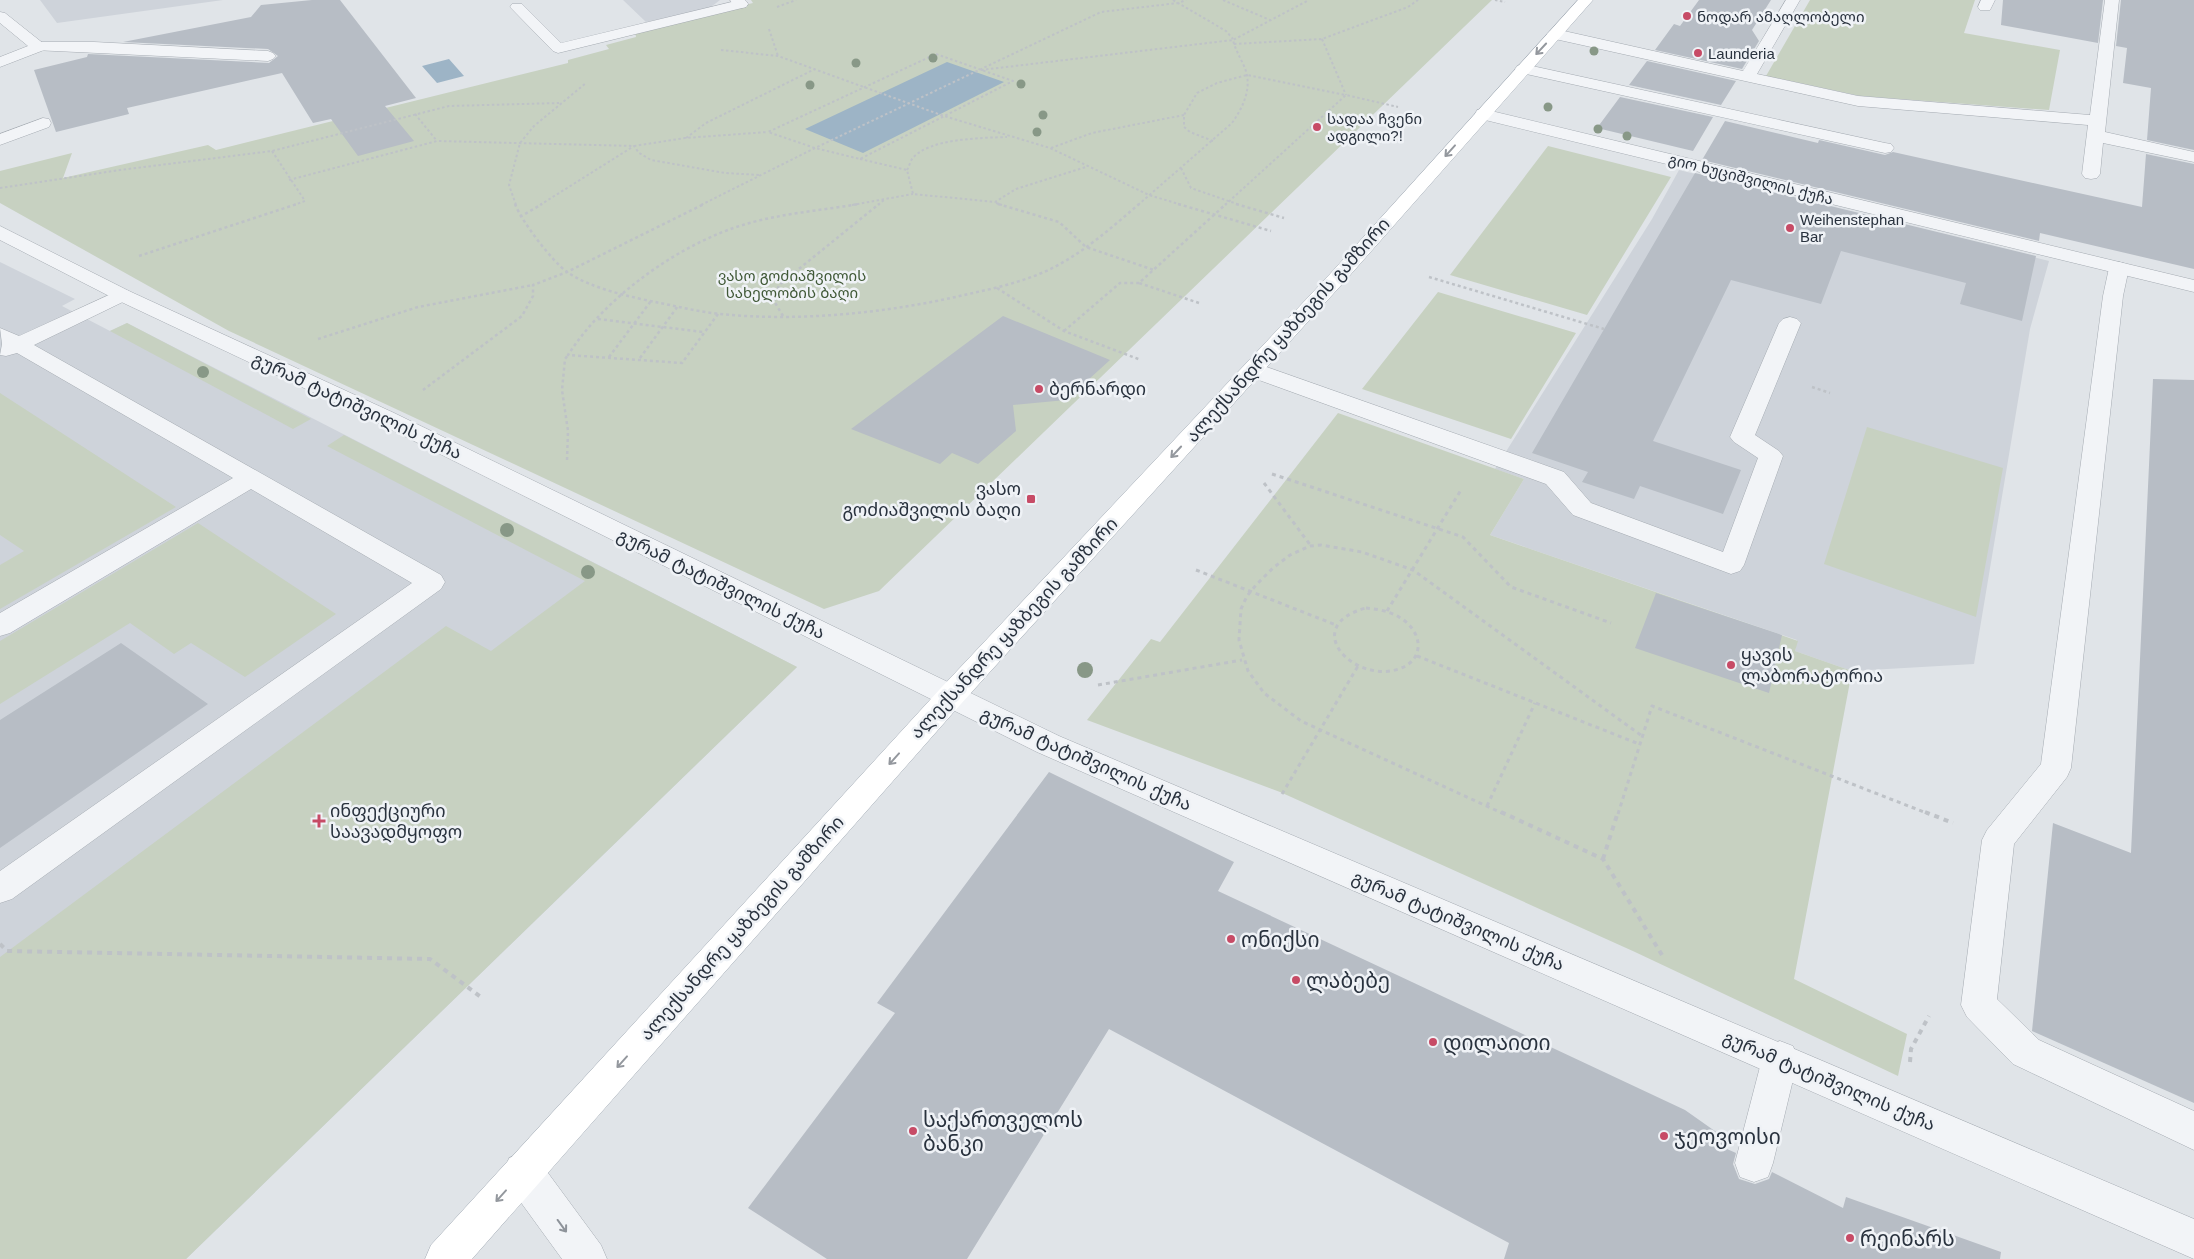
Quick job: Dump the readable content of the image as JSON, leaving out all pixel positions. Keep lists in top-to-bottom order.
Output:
{
  "streets": {
    "main road": ["ალექსანდრე ყაზბეგის გამზირი"],
    "street": ["გიო ხუციშვილის ქუჩა", "გურამ ტატიშვილის ქუჩა"]
  },
  "crossings": [
    ["გიო ხუციშვილის ქუჩა", "ალექსანდრე ყაზბეგის გამზირი"],
    ["ალექსანდრე ყაზბეგის გამზირი", "გურამ ტატიშვილის ქუჩა"]
  ],
  "one_way": ["ალექსანდრე ყაზბეგის გამზირი"],
  "parks": ["ვასო გოძიაშვილის სახელობის ბაღი"],
  "places": {
    "other": [
      "ნოდარ ამაღლობელი",
      "Launderia",
      "სადაა ჩვენი ადგილი?!",
      "Weihenstephan Bar",
      "ბერნარდი",
      "ყავის ლაბორატორია",
      "ონიქსი",
      "ლაბებე",
      "დილაითი",
      "საქართველოს ბანკი",
      "ჯეოვოისი",
      "რეინარს"
    ],
    "transit": ["ვასო გოძიაშვილის ბაღი"],
    "health": ["ინფექციური საავადმყოფო"]
  }
}
